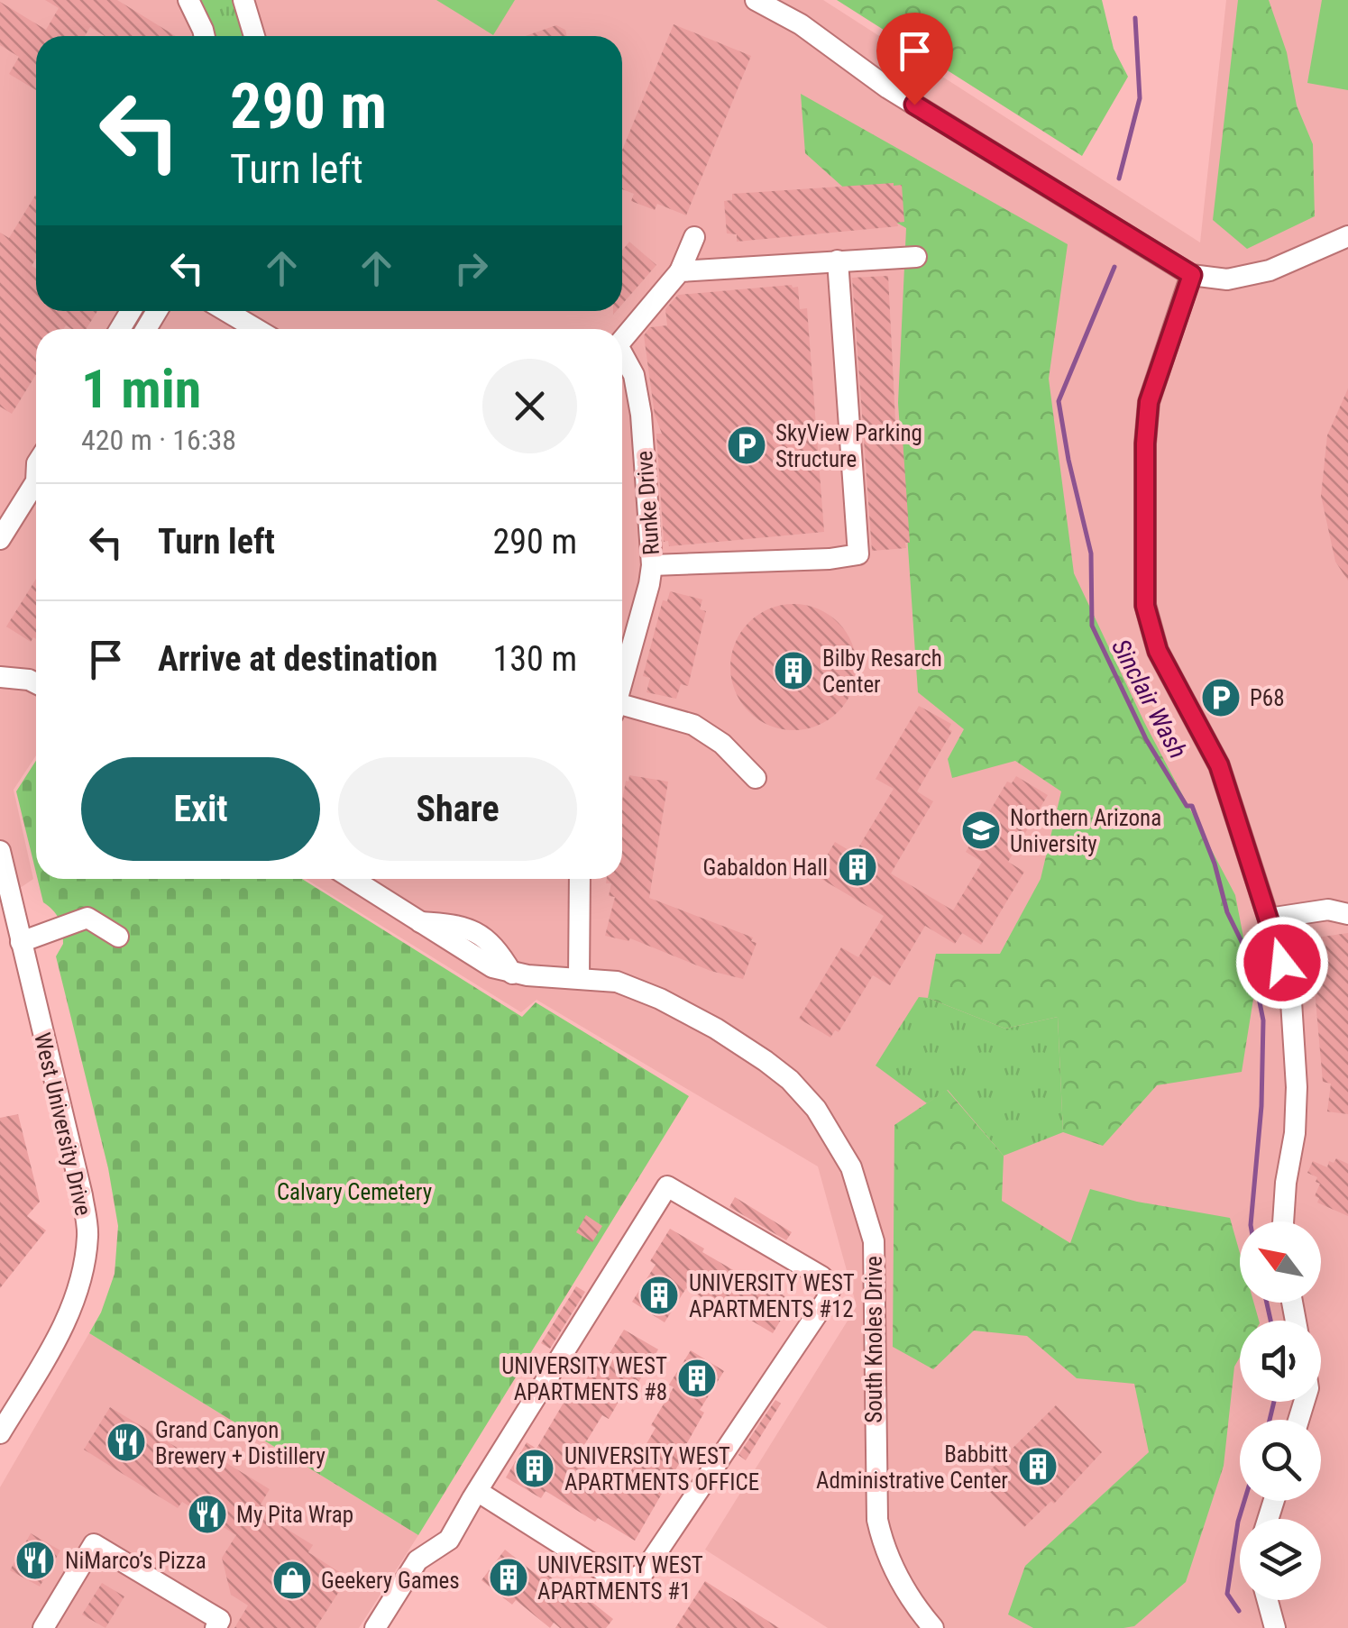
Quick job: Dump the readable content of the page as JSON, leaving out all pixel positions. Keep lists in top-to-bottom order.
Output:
{
  "streets": {
    "street": ["Runke Drive", "West University Drive", "South Knoles Drive"]
  },
  "water": ["Sinclair Wash"],
  "parks": ["Calvary Cemetery"],
  "places": {
    "parking": ["SkyView Parking Structure", "P68"],
    "building": [
      "Bilby Resarch Center",
      "Gabaldon Hall",
      "UNIVERSITY WEST APARTMENTS #12",
      "UNIVERSITY WEST APARTMENTS #8",
      "Babbitt Administrative Center",
      "UNIVERSITY WEST APARTMENTS OFFICE",
      "UNIVERSITY WEST APARTMENTS #1"
    ],
    "school or university": ["Northern Arizona University"],
    "restaurant": ["Grand Canyon Brewery + Distillery", "My Pita Wrap", "NiMarco’s Pizza"],
    "shop": ["Geekery Games"]
  },
  "north": "top left",
  "page": {
    "turn": ["290 m", "Turn left"],
    "heading": ["1 min", "420 m · 16:38"],
    "list": [
      {
        "name": "Turn left",
        "value": "290 m"
      },
      {
        "name": "Arrive at destination",
        "value": "130 m"
      }
    ],
    "buttons": ["Exit", "Share"]
  }
}
